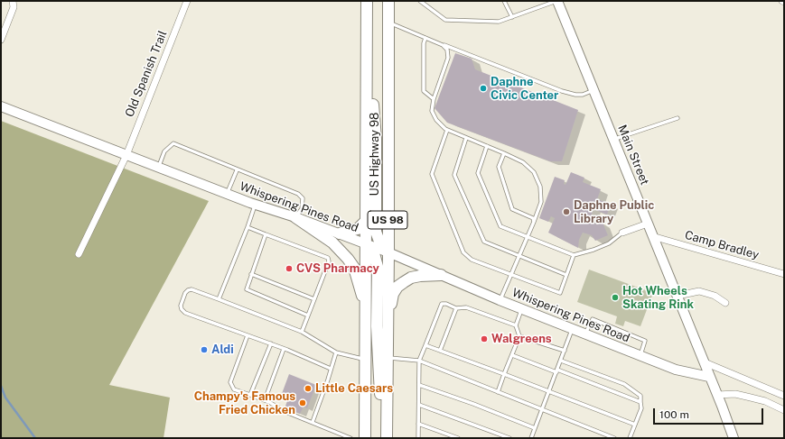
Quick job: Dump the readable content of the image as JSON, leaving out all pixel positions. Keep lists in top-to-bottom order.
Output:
{
  "streets": {
    "main road": ["US Highway 98", "US 98"],
    "street": [
      "Old Spanish Trail",
      "Main Street",
      "Whispering Pines Road",
      "Camp Bradley"
    ]
  },
  "crossings": [
    ["Old Spanish Trail", "Whispering Pines Road"],
    ["US Highway 98", "Whispering Pines Road"],
    ["Main Street", "Whispering Pines Road"],
    ["Main Street", "Camp Bradley"]
  ],
  "places": [
    "Daphne Civic Center",
    "Daphne Public Library",
    "CVS Pharmacy",
    "Hot Wheels Skating Rink",
    "Walgreens",
    "Aldi",
    "Little Caesars",
    "Champy's Famous Fried Chicken"
  ],
  "scale_bar": "100 m"
}
